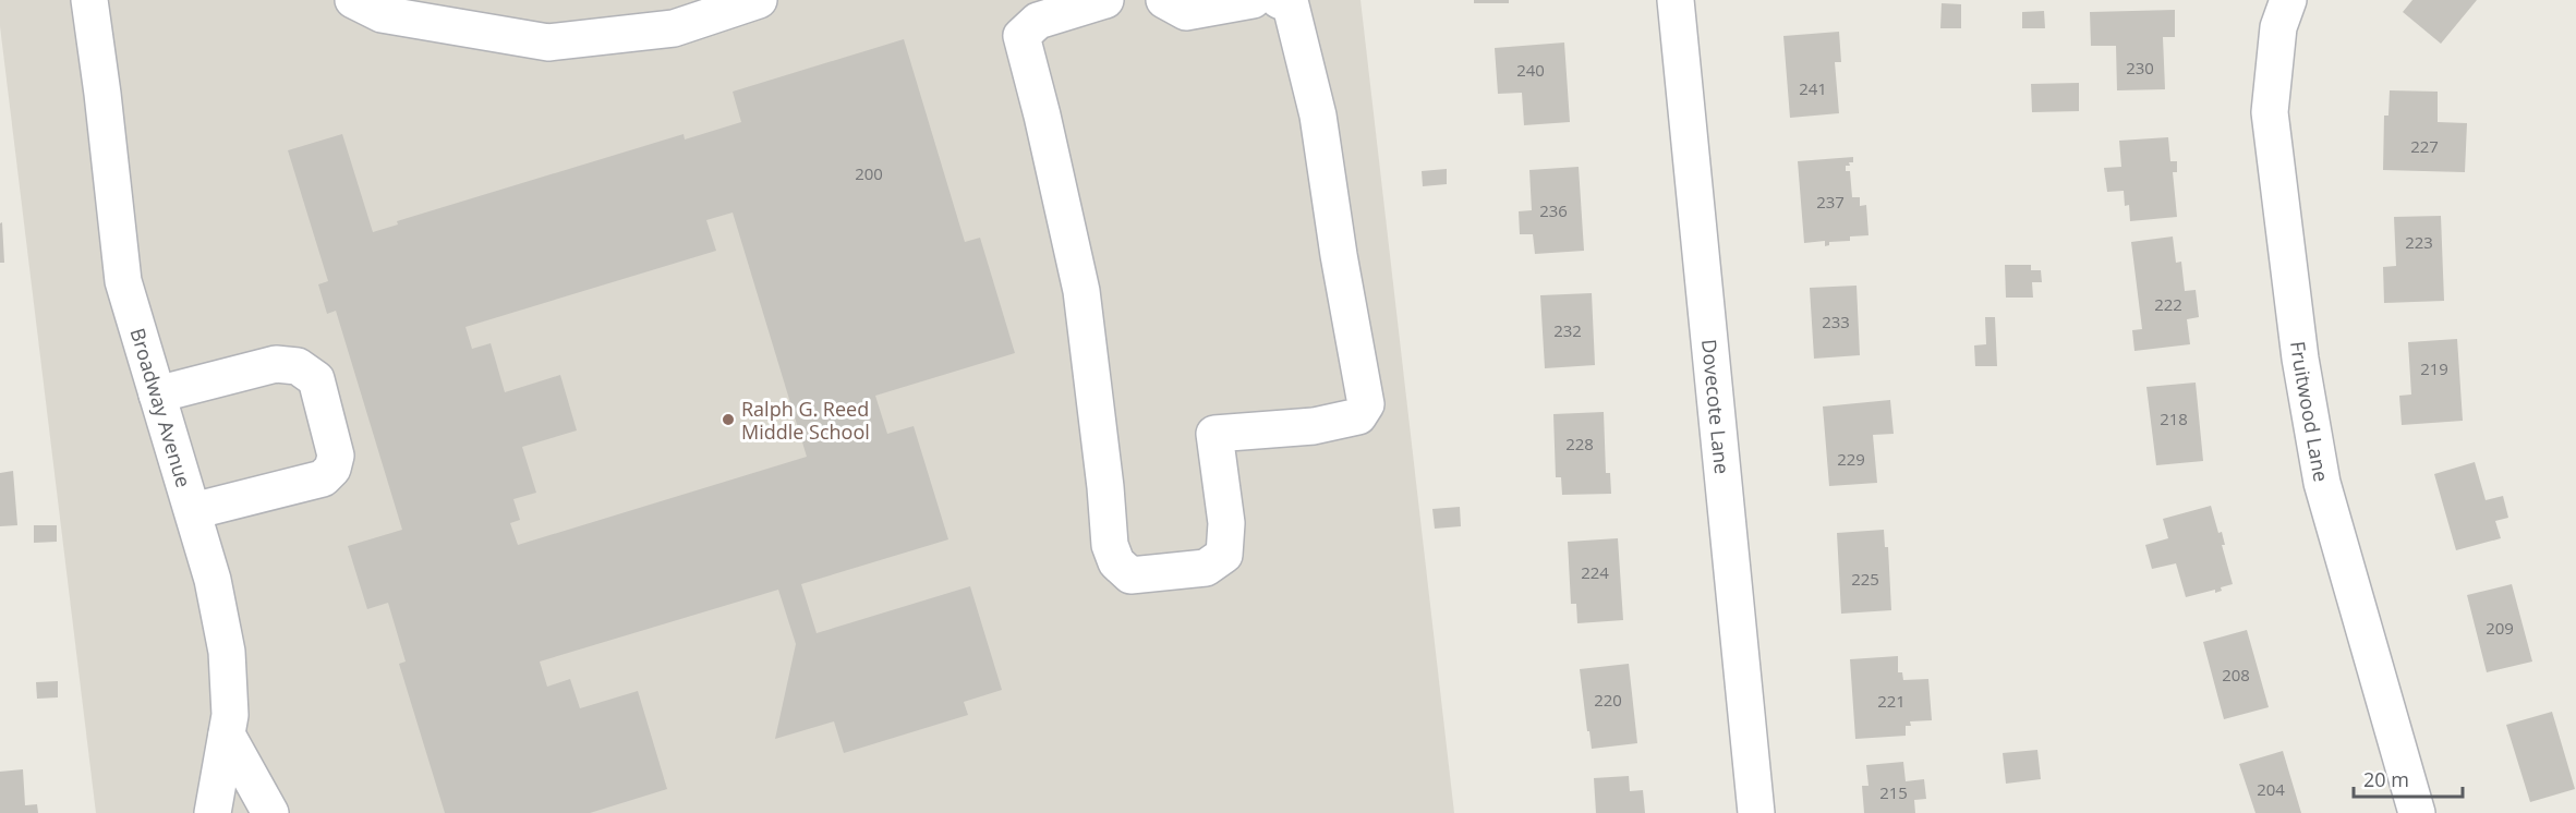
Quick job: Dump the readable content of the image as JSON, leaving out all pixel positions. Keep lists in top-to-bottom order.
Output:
{
  "streets": {
    "street": ["Dovecote Lane", "Broadway Avenue", "Fruitwood Lane"]
  },
  "places": ["Ralph G. Reed Middle School"],
  "house_numbers": [
    "230",
    "240",
    "241",
    "227",
    "200",
    "237",
    "236",
    "223",
    "222",
    "233",
    "232",
    "219",
    "218",
    "228",
    "229",
    "224",
    "225",
    "209",
    "208",
    "220",
    "221",
    "204",
    "215"
  ],
  "scale_bar": "20 m"
}
